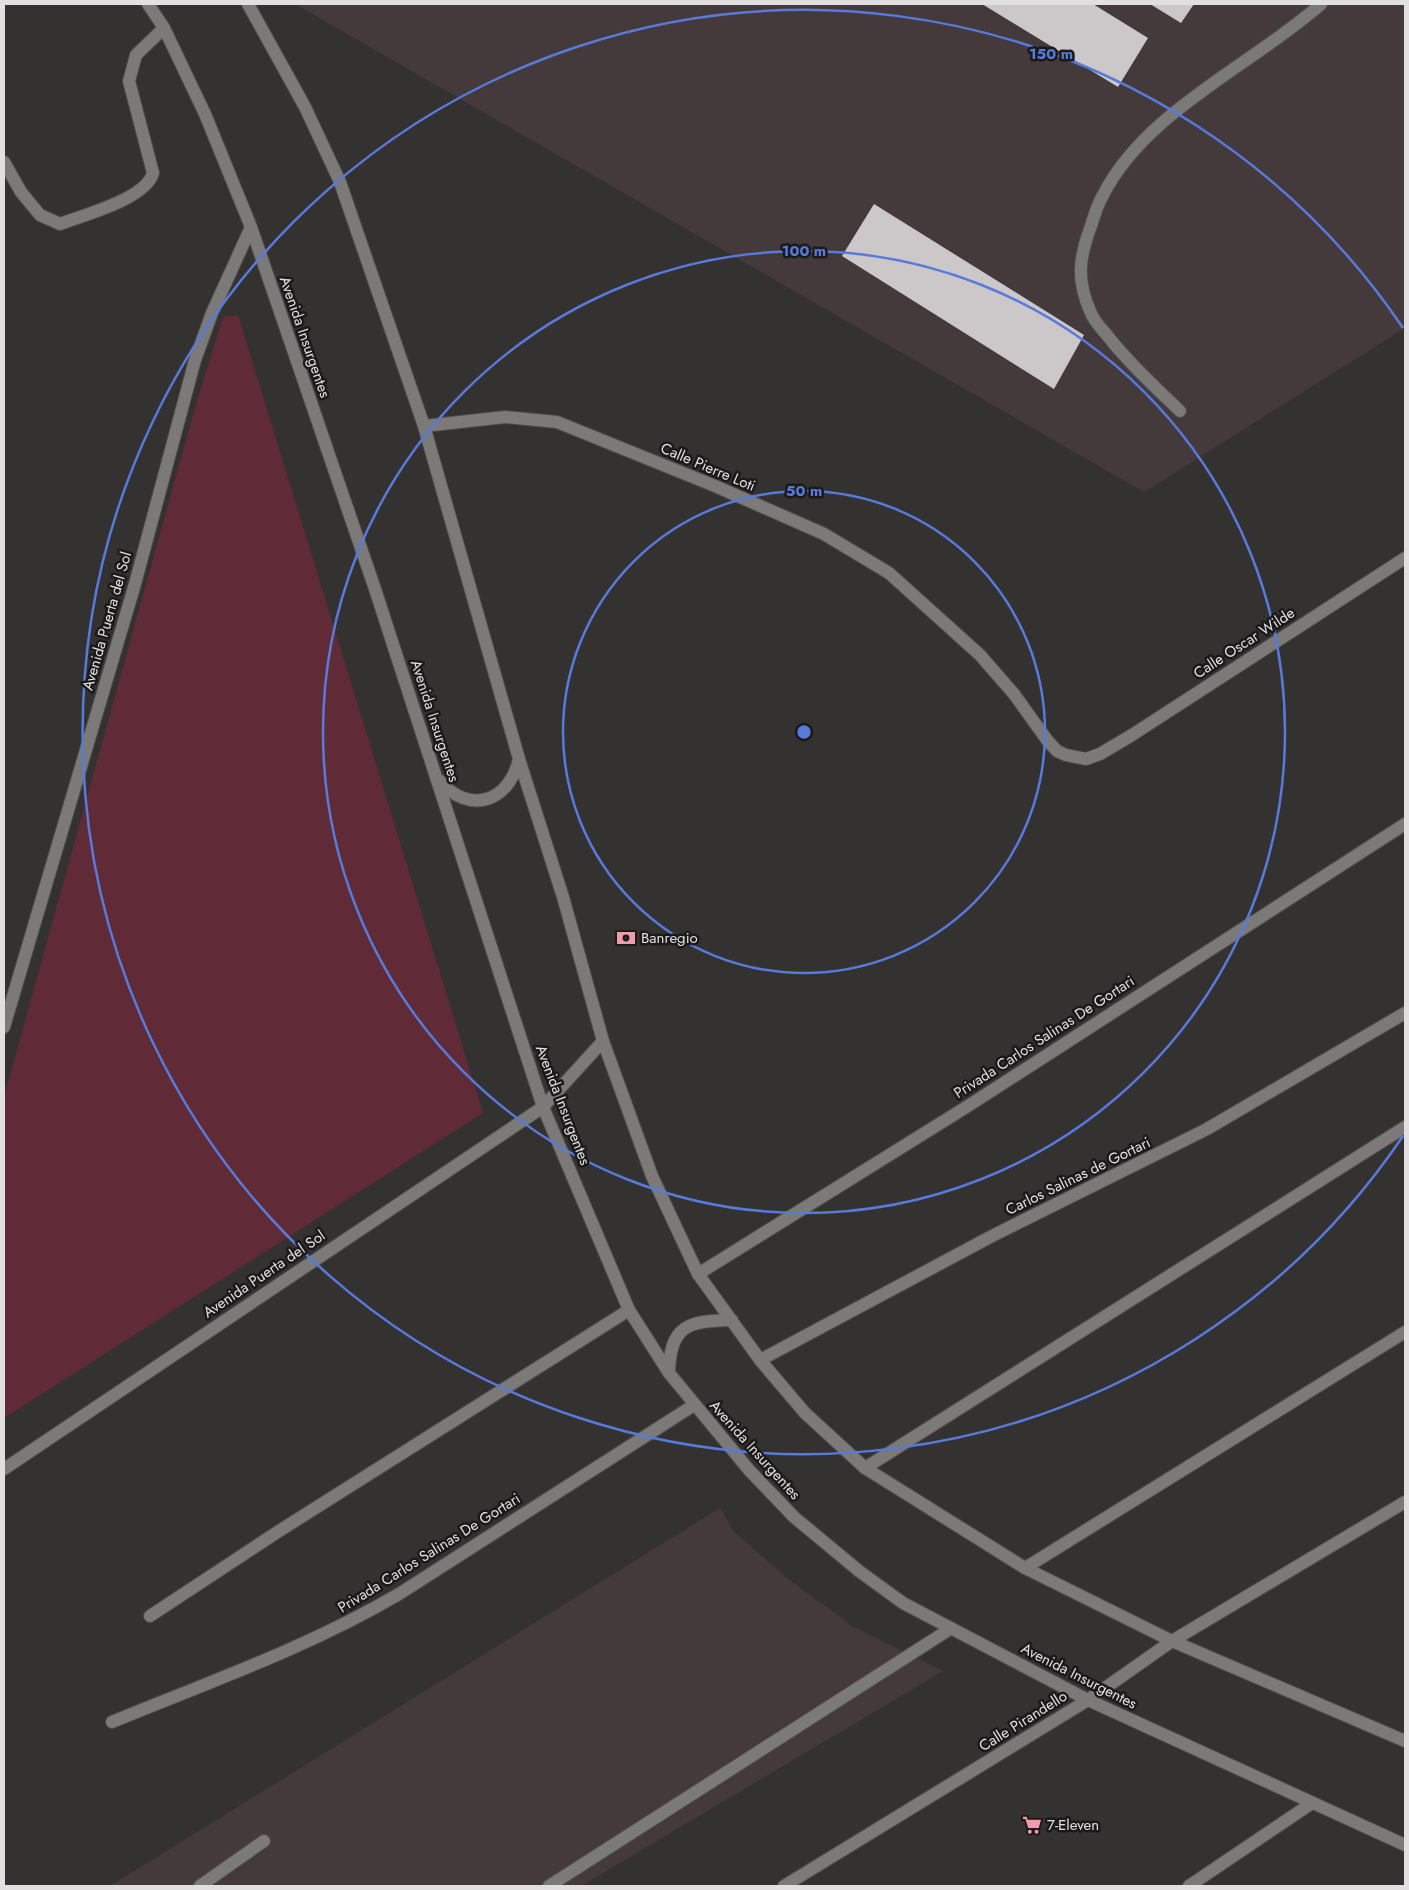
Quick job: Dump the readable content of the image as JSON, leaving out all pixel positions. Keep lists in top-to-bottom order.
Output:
{
  "streets": {
    "main road": [
      "Avenida Insurgentes",
      "Calle Pierre Loti",
      "Avenida Puerta del Sol",
      "Calle Oscar Wilde",
      "Privada Carlos Salinas De Gortari",
      "Carlos Salinas de Gortari",
      "Calle Pirandello"
    ]
  },
  "crossings": [
    ["Avenida Insurgentes", "Avenida Puerta del Sol"],
    ["Avenida Insurgentes", "Privada Carlos Salinas De Gortari"],
    ["Avenida Insurgentes", "Calle Pirandello"],
    ["Calle Pierre Loti", "Calle Oscar Wilde"]
  ],
  "places": {
    "bank": ["Banregio"],
    "supermarket": ["7-Eleven"]
  },
  "rings": ["150 m", "100 m", "50 m"]
}
